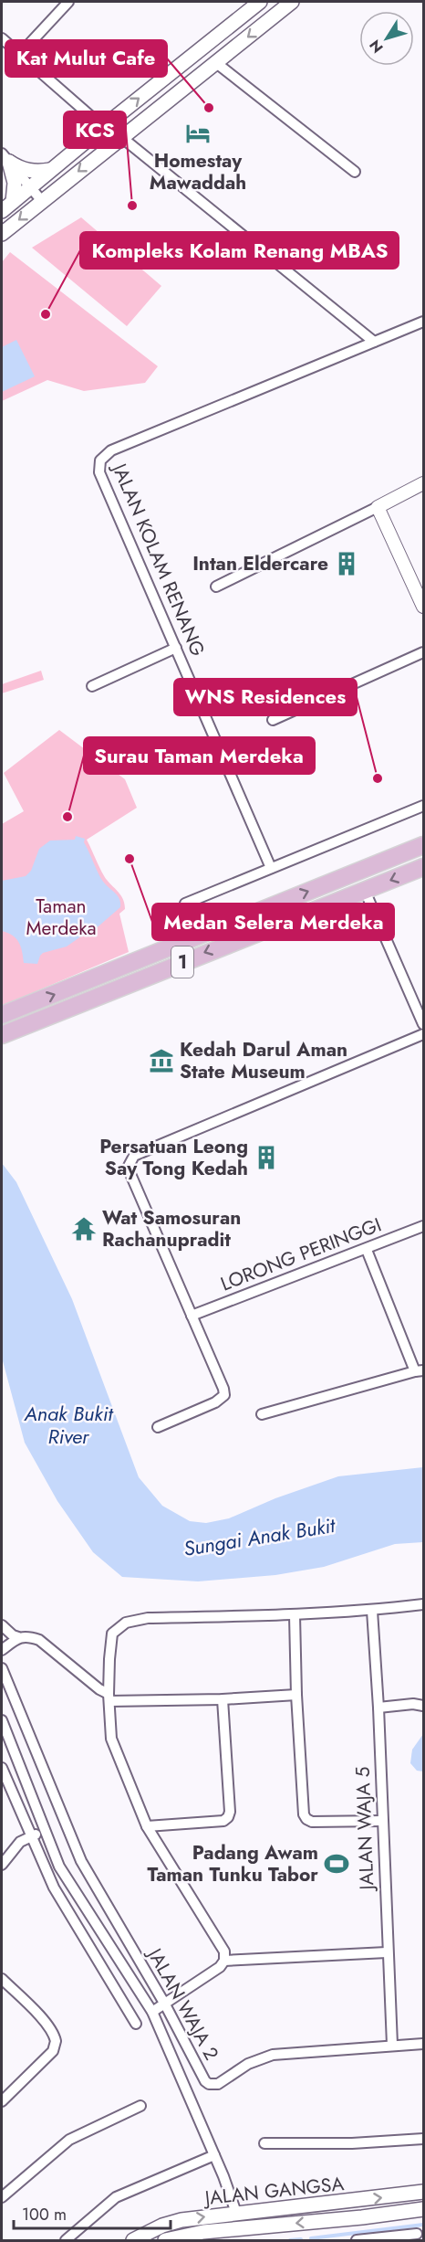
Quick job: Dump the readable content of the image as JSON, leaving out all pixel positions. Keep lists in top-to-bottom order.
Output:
{
  "streets": {
    "main road": ["1", "JALAN GANGSA"],
    "street": [
      "JALAN KOLAM RENANG",
      "LORONG PERINGGI",
      "JALAN WAJA 5",
      "JALAN WAJA 2"
    ]
  },
  "crossings": [
    ["JALAN WAJA 5", "JALAN WAJA 2"]
  ],
  "water": ["Anak Bukit River", "Sungai Anak Bukit"],
  "parks": ["Taman Merdeka"],
  "places": {
    "other": [
      "Kat Mulut Cafe",
      "KCS",
      "Kompleks Kolam Renang MBAS",
      "WNS Residences",
      "Surau Taman Merdeka",
      "Medan Selera Merdeka"
    ],
    "hotel": ["Homestay Mawaddah"],
    "building": ["Intan Eldercare", "Persatuan Leong Say Tong Kedah"],
    "museum": ["Kedah Darul Aman State Museum"],
    "temple": ["Wat Samosuran Rachanupradit"],
    "sports": ["Padang Awam Taman Tunku Tabor"]
  },
  "scale_bar": "100 m",
  "north": "bottom left"
}
